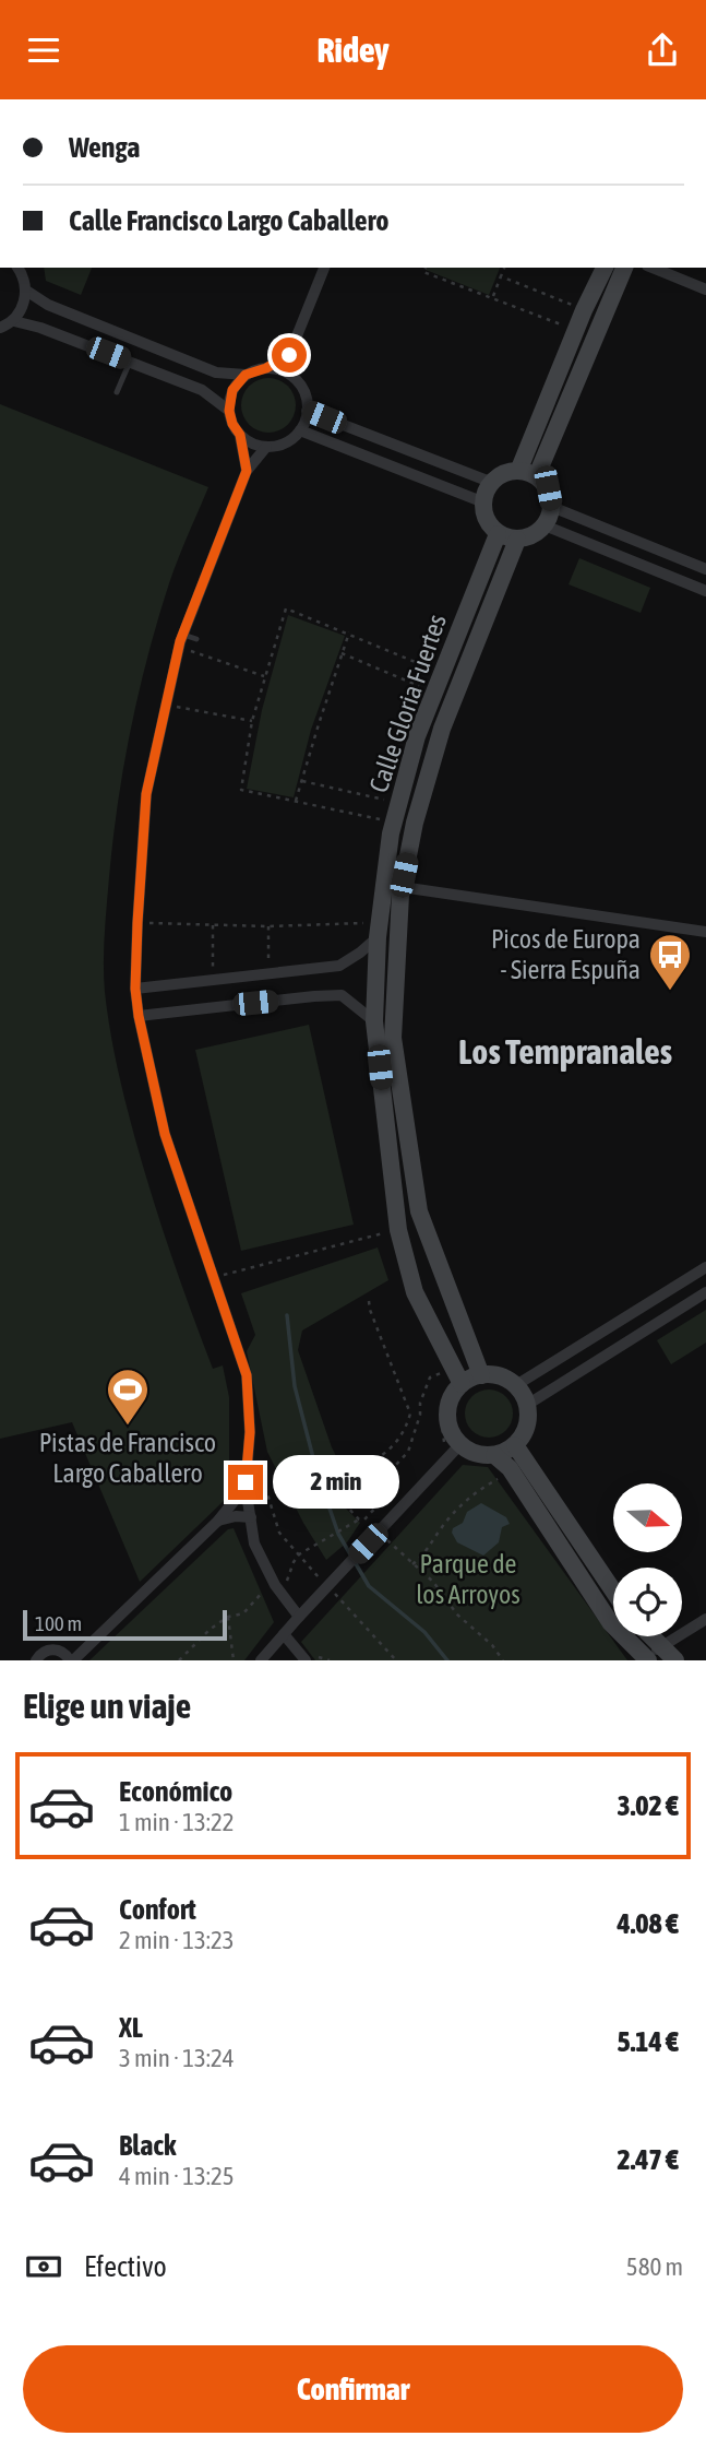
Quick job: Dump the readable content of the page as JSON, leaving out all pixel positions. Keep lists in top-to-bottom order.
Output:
{
  "streets": {
    "main road": ["Calle Gloria Fuertes"]
  },
  "districts": ["Los Tempranales"],
  "parks": ["Parque de los Arroyos"],
  "places": {
    "bus stop": ["Picos de Europa - Sierra Espuña"],
    "sports": ["Pistas de Francisco Largo Caballero"]
  },
  "scale_bar": "100 m",
  "north": "right",
  "page": {
    "header": "Ridey",
    "banner": ["Wenga", "Calle Francisco Largo Caballero"],
    "bubble": "2 min",
    "scale": "100 m",
    "heading": "Elige un viaje",
    "list": [
      {
        "name": "Económico",
        "note": "1 min · 13:22",
        "value": "3.02 €"
      },
      {
        "name": "Confort",
        "note": "2 min · 13:23",
        "value": "4.08 €"
      },
      {
        "name": "XL",
        "note": "3 min · 13:24",
        "value": "5.14 €"
      },
      {
        "name": "Black",
        "note": "4 min · 13:25",
        "value": "2.47 €"
      }
    ],
    "pay": ["Efectivo", "580 m"],
    "buttons": "Confirmar"
  }
}
